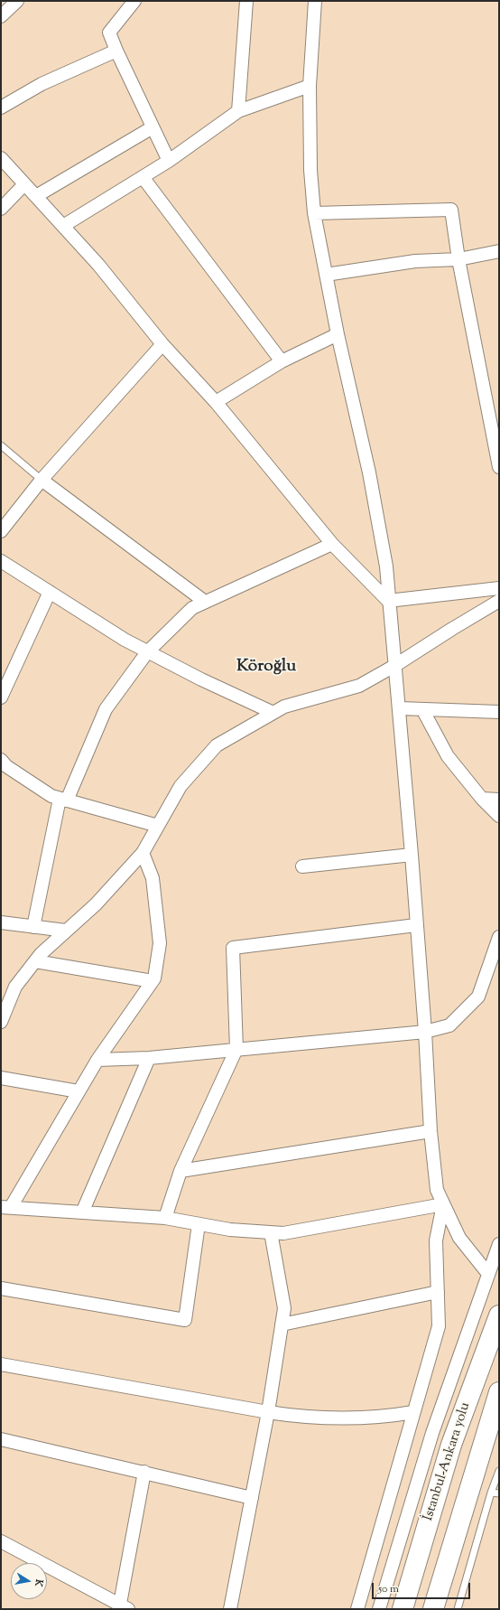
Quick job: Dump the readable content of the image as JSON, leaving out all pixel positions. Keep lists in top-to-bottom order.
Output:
{
  "streets": {
    "highway": ["İstanbul-Ankara yolu"]
  },
  "districts": ["Köroğlu"],
  "scale_bar": "50 m",
  "north": "right"
}
